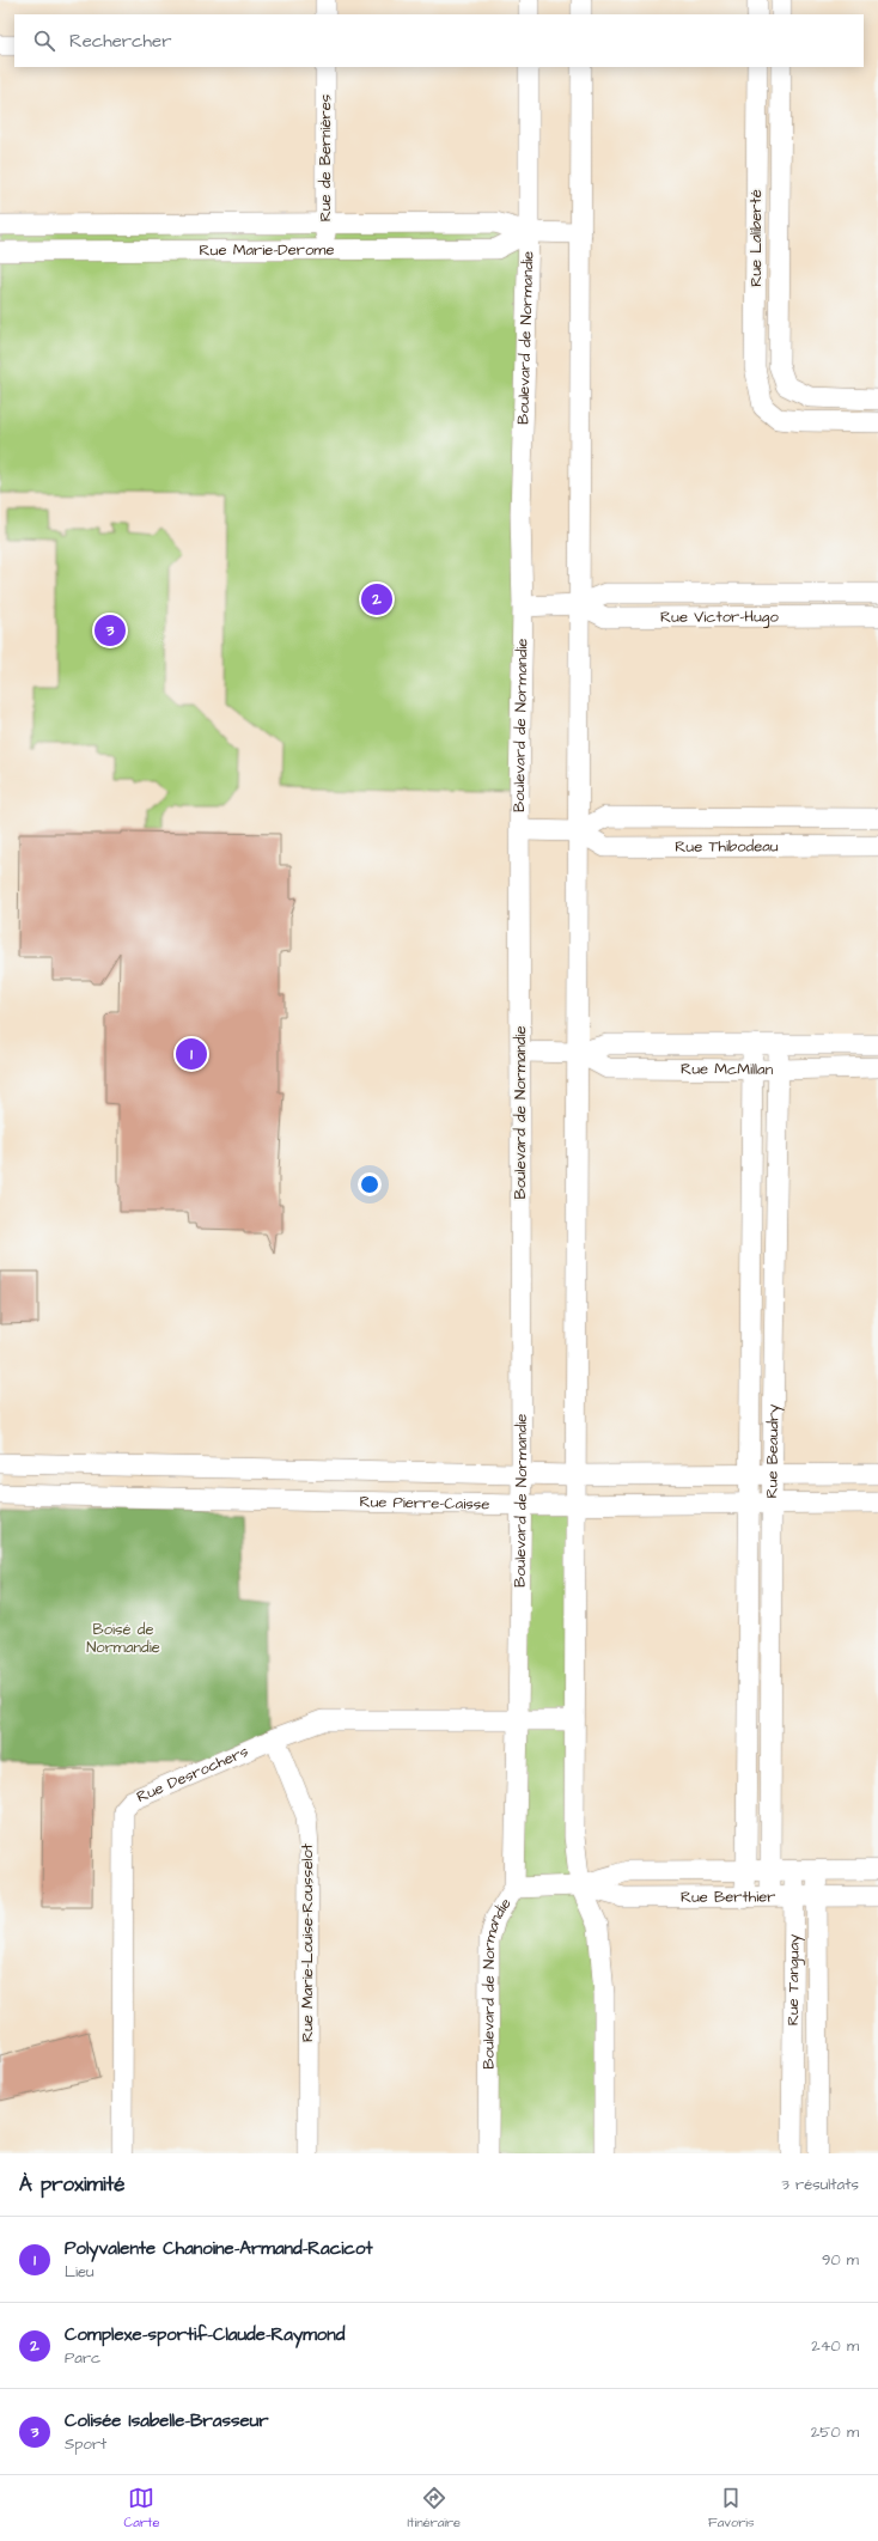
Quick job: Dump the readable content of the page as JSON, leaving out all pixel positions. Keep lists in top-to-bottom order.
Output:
{
  "streets": {
    "street": [
      "Rue de Bernières",
      "Rue Laliberté",
      "Rue Marie-Derome",
      "Boulevard de Normandie",
      "Rue Victor-Hugo",
      "Rue Thibodeau",
      "Rue McMillan",
      "Rue Beaudry",
      "Rue Pierre-Caisse",
      "Rue Desrochers",
      "Rue Berthier",
      "Rue Marie-Louise-Rousselot",
      "Rue Tanguay"
    ]
  },
  "crossings": [
    ["Rue de Bernières", "Rue Marie-Derome"],
    ["Rue Marie-Derome", "Boulevard de Normandie"],
    ["Boulevard de Normandie", "Rue Victor-Hugo"],
    ["Boulevard de Normandie", "Rue Thibodeau"],
    ["Boulevard de Normandie", "Rue McMillan"],
    ["Boulevard de Normandie", "Rue Pierre-Caisse"],
    ["Boulevard de Normandie", "Rue Desrochers"],
    ["Boulevard de Normandie", "Rue Berthier"],
    ["Rue McMillan", "Rue Beaudry"],
    ["Rue Beaudry", "Rue Pierre-Caisse"],
    ["Rue Beaudry", "Rue Berthier"],
    ["Rue Desrochers", "Rue Marie-Louise-Rousselot"],
    ["Rue Berthier", "Rue Tanguay"]
  ],
  "parks": ["Boisé de Normandie"],
  "page": {
    "search": "Rechercher",
    "pins": ["2", "3", "1"],
    "heading": ["À proximité", "3 résultats"],
    "list": [
      {
        "mark": "1",
        "name": "Polyvalente Chanoine-Armand-Racicot",
        "note": "Lieu",
        "value": "90 m"
      },
      {
        "mark": "2",
        "name": "Complexe-sportif-Claude-Raymond",
        "note": "Parc",
        "value": "240 m"
      },
      {
        "mark": "3",
        "name": "Colisée Isabelle-Brasseur",
        "note": "Sport",
        "value": "250 m"
      }
    ],
    "nav": ["Carte", "Itinéraire", "Favoris"]
  }
}
